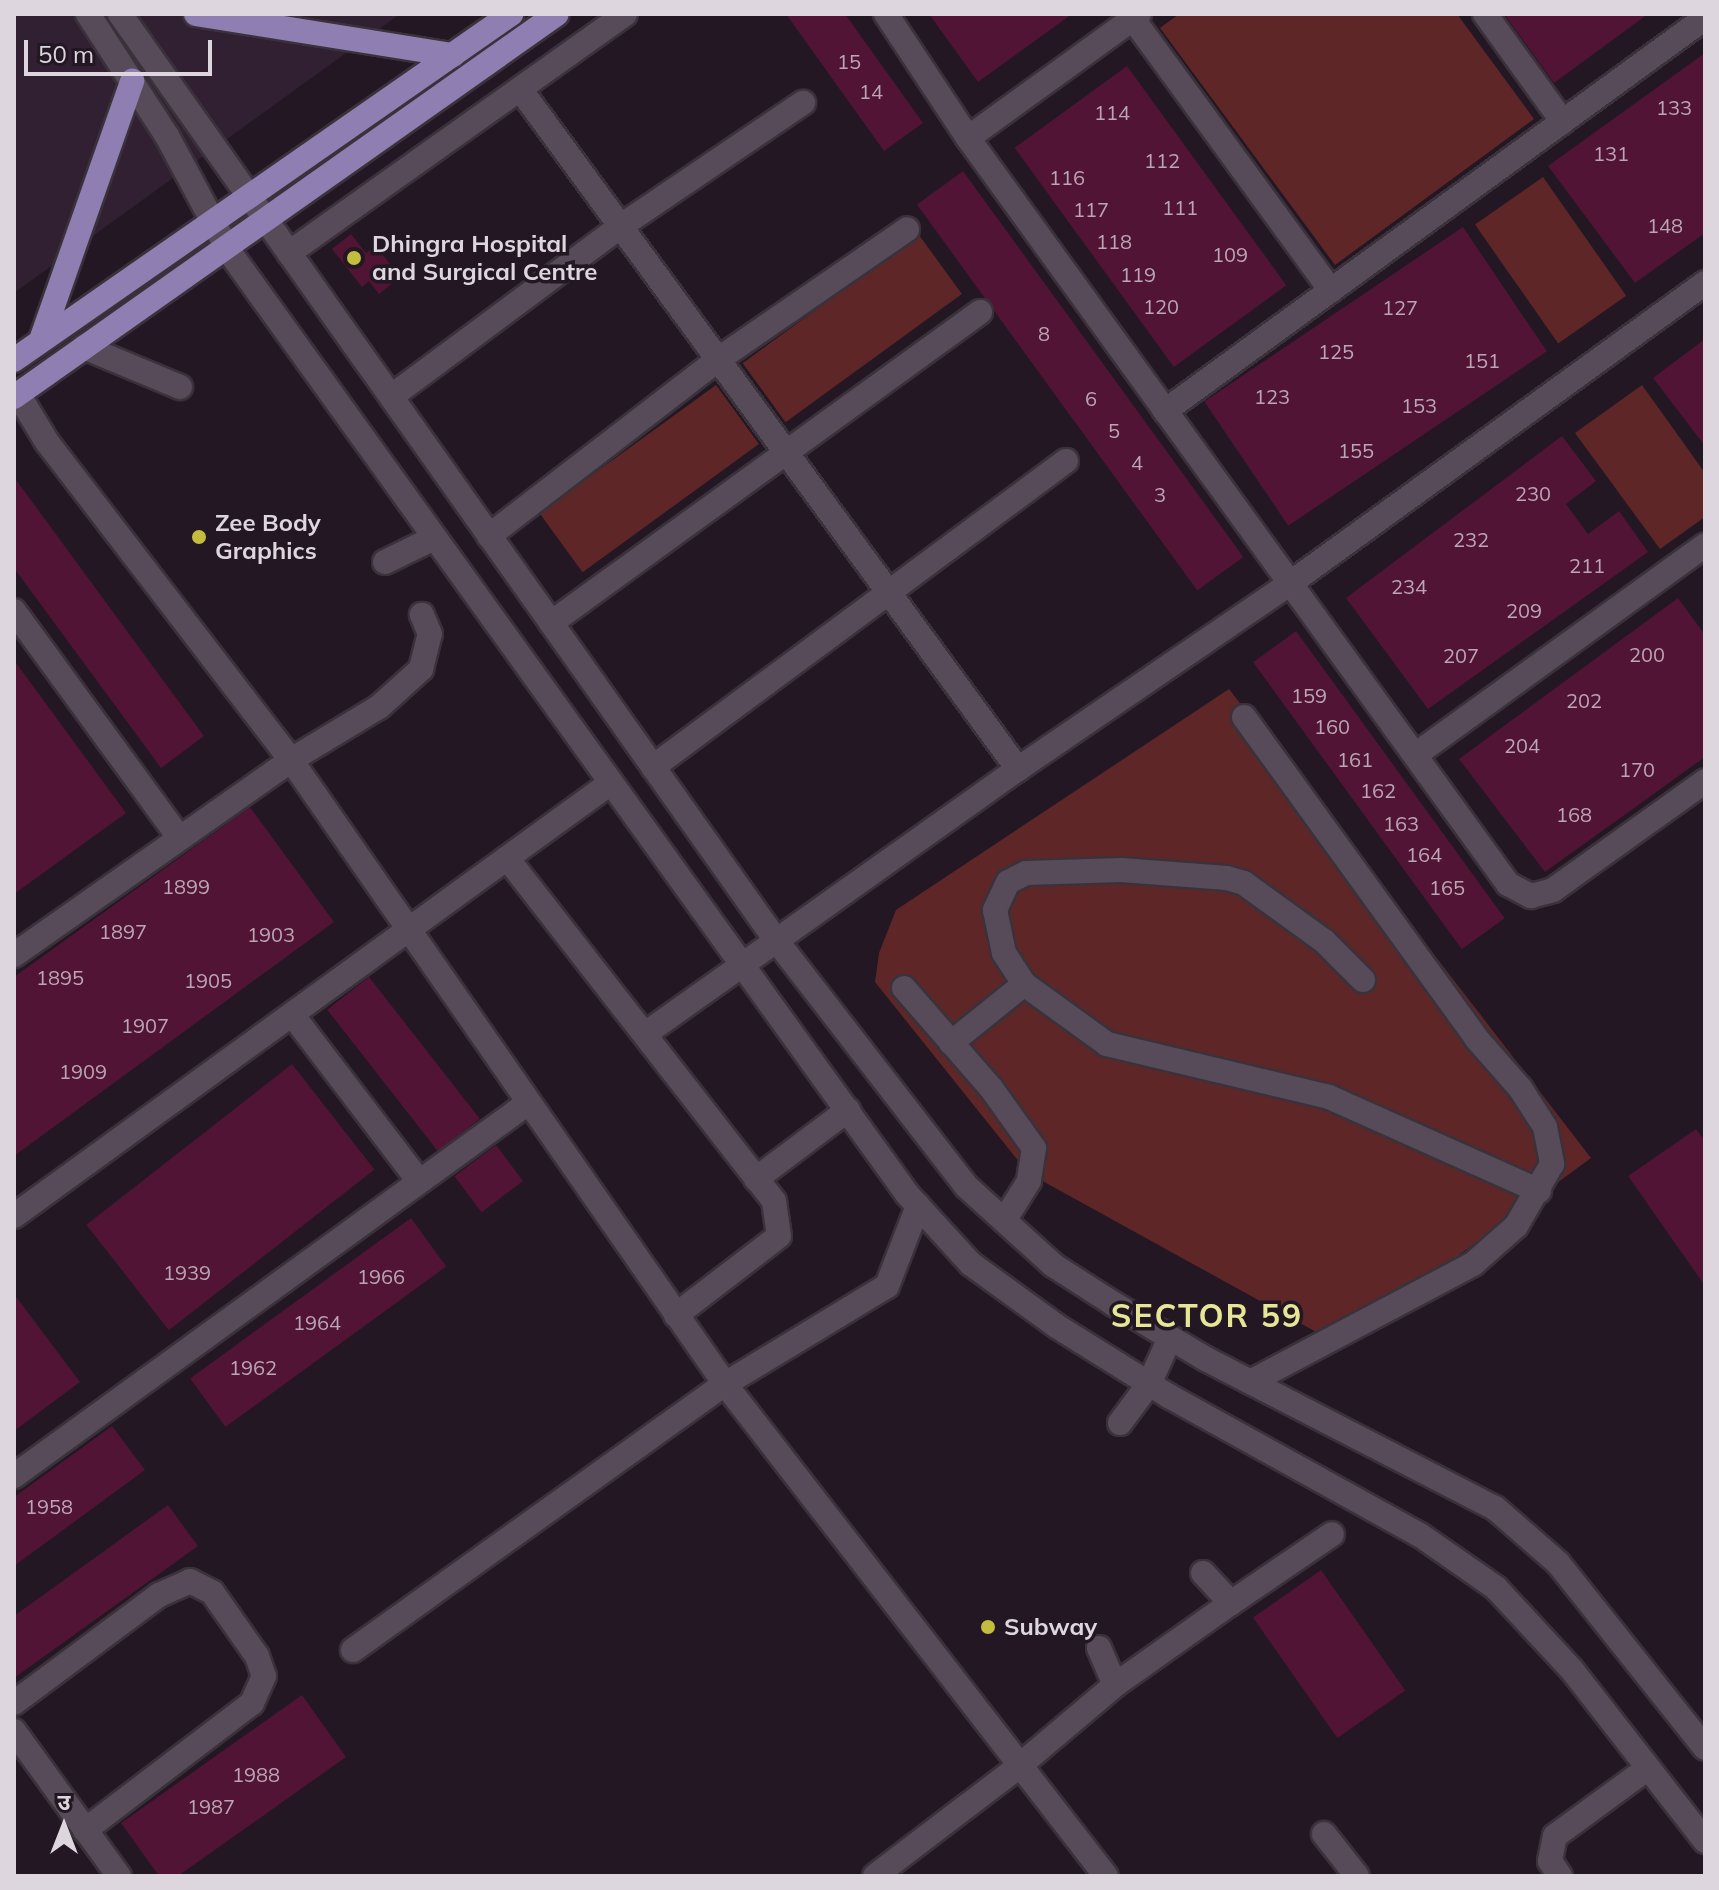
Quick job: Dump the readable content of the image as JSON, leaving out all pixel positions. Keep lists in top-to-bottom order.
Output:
{
  "districts": ["SECTOR 59"],
  "places": ["Dhingra Hospital and Surgical Centre", "Zee Body Graphics", "Subway"],
  "house_numbers": [
    "15",
    "14",
    "133",
    "114",
    "131",
    "112",
    "116",
    "111",
    "117",
    "148",
    "118",
    "109",
    "119",
    "120",
    "127",
    "8",
    "125",
    "151",
    "123",
    "6",
    "153",
    "5",
    "155",
    "4",
    "230",
    "3",
    "232",
    "211",
    "234",
    "209",
    "200",
    "207",
    "159",
    "202",
    "160",
    "204",
    "161",
    "170",
    "162",
    "168",
    "163",
    "164",
    "1899",
    "165",
    "1897",
    "1903",
    "1895",
    "1905",
    "1907",
    "1909",
    "1939",
    "1966",
    "1964",
    "1962",
    "1958",
    "1988",
    "1987"
  ],
  "scale_bar": "50 m",
  "north": "top"
}
